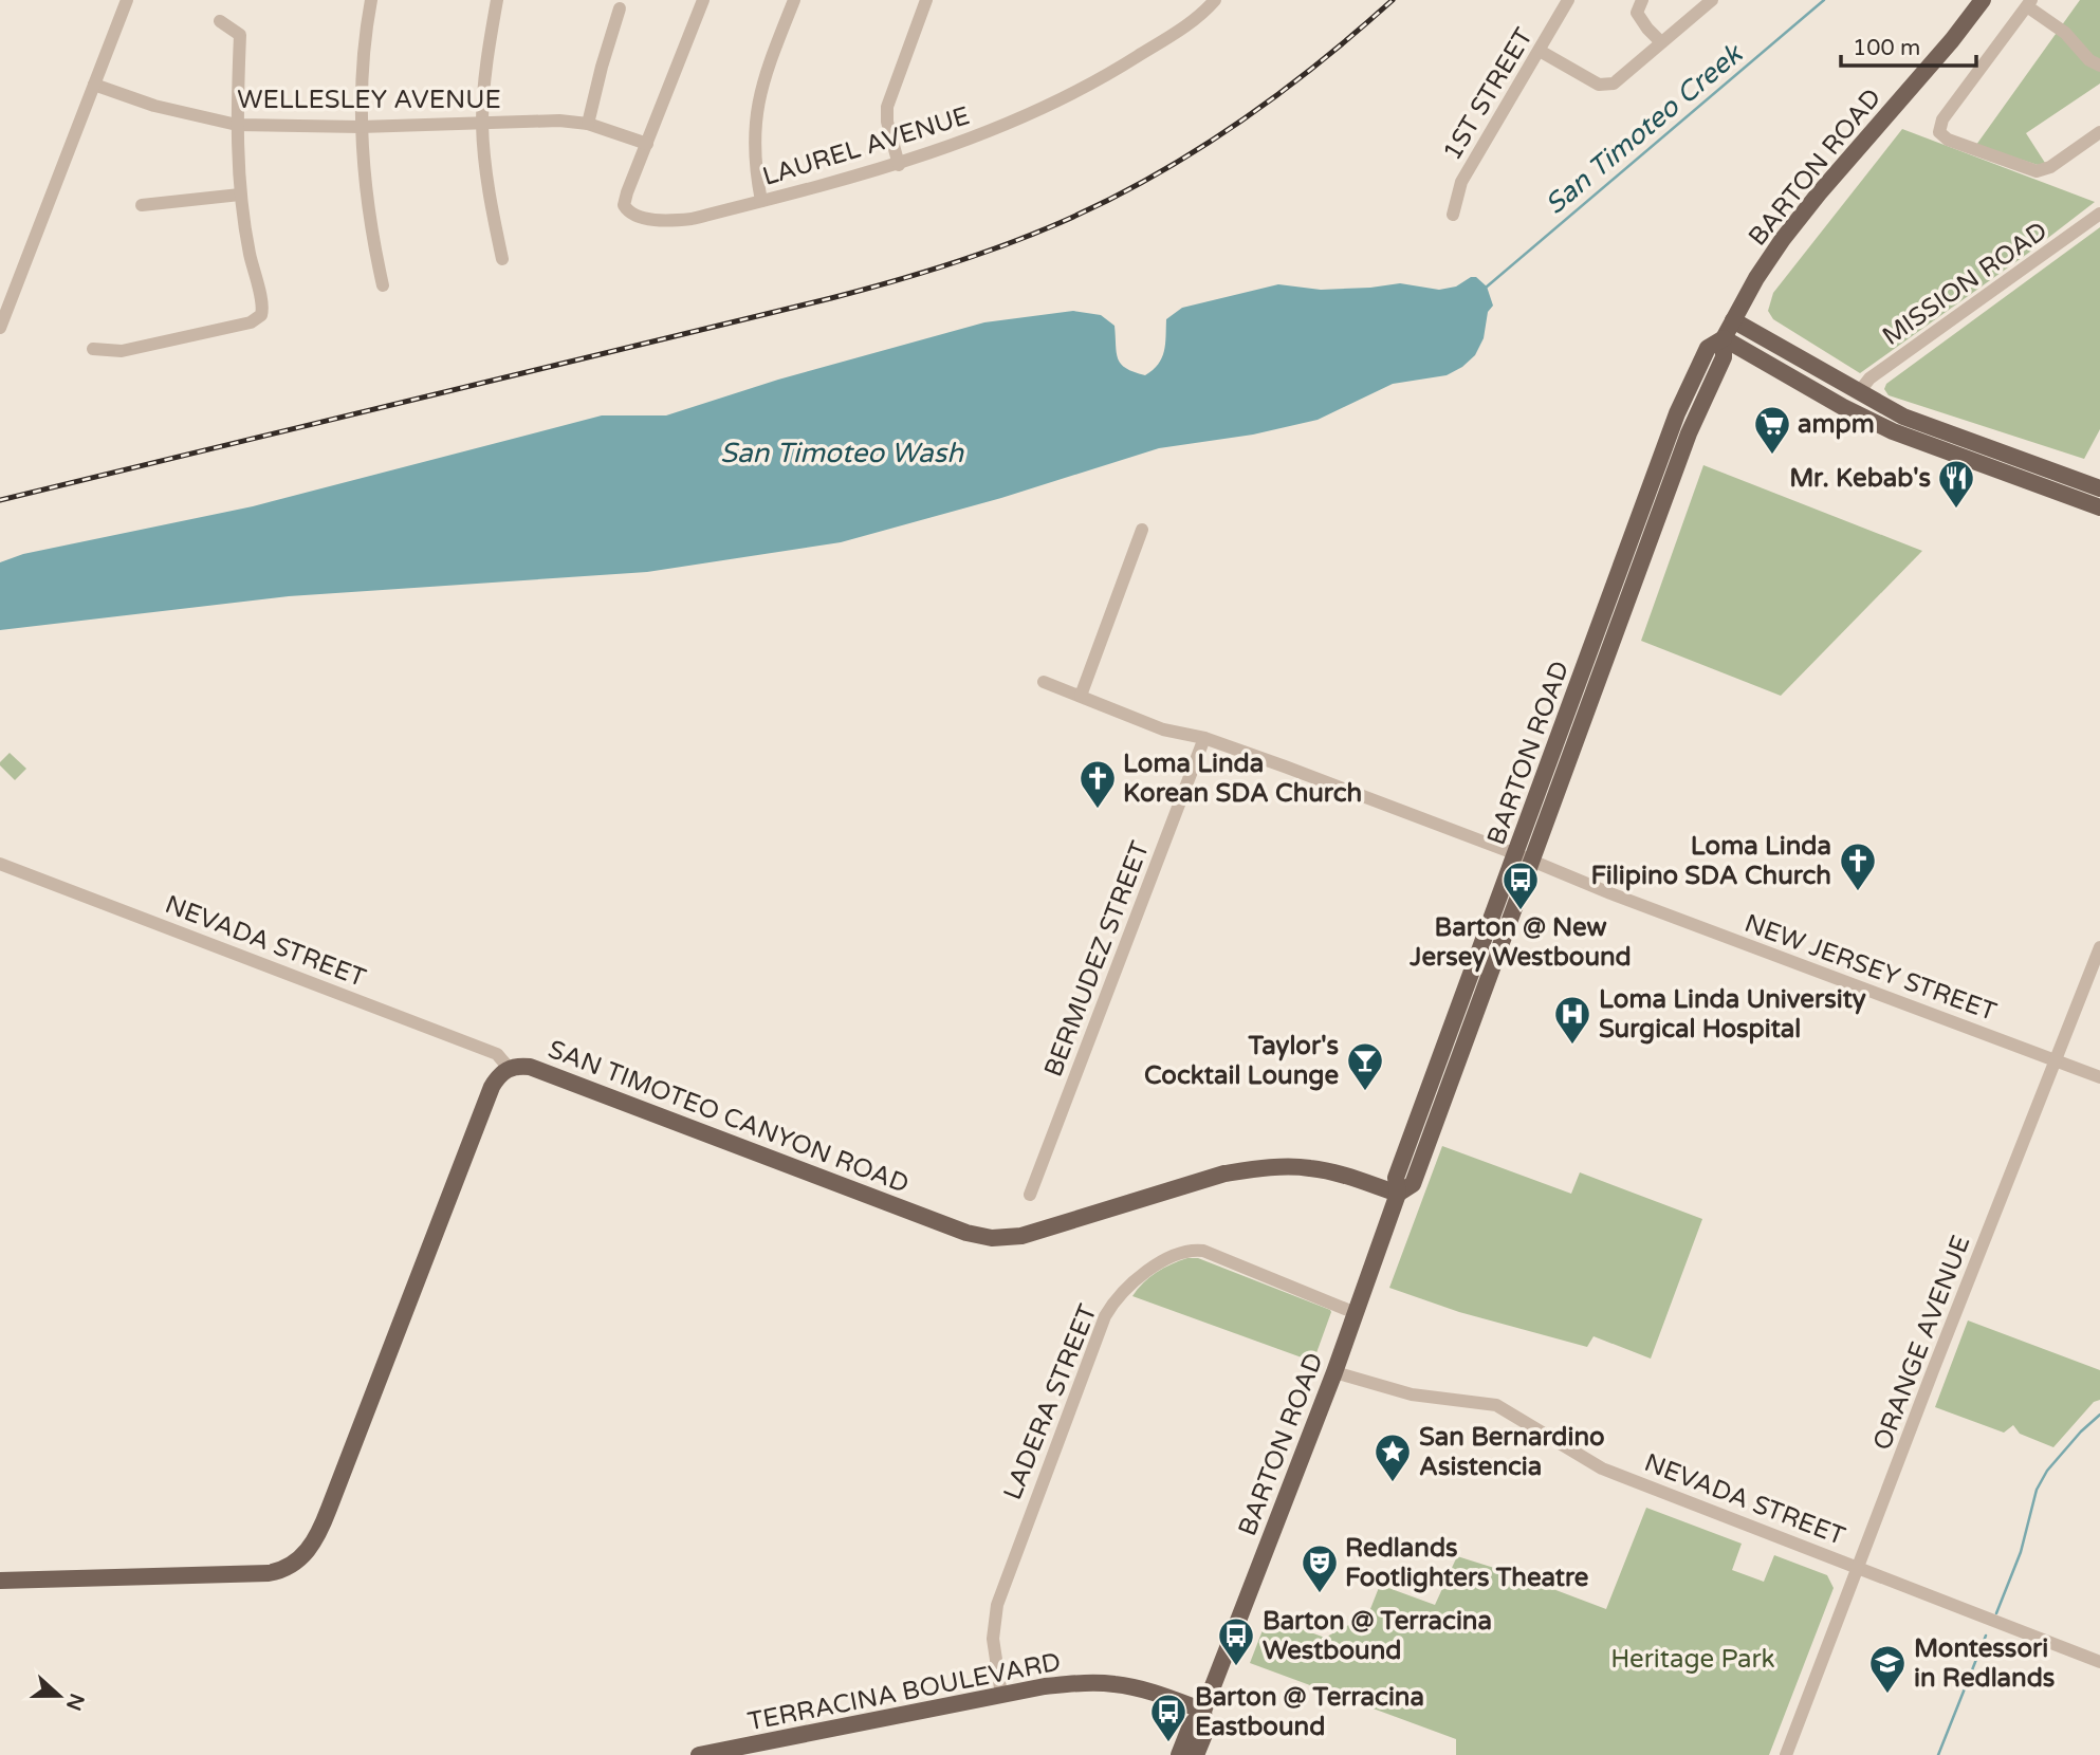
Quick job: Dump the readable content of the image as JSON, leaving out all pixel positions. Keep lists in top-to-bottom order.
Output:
{
  "streets": {
    "main road": ["BARTON ROAD", "SAN TIMOTEO CANYON ROAD", "TERRACINA BOULEVARD"],
    "street": [
      "1ST STREET",
      "WELLESLEY AVENUE",
      "LAUREL AVENUE",
      "MISSION ROAD",
      "NEVADA STREET",
      "BERMUDEZ STREET",
      "NEW JERSEY STREET",
      "ORANGE AVENUE",
      "LADERA STREET"
    ]
  },
  "crossings": [
    ["WELLESLEY AVENUE", "LAUREL AVENUE"],
    ["BARTON ROAD", "NEVADA STREET"],
    ["BARTON ROAD", "NEW JERSEY STREET"],
    ["BARTON ROAD", "SAN TIMOTEO CANYON ROAD"],
    ["BARTON ROAD", "LADERA STREET"],
    ["BARTON ROAD", "TERRACINA BOULEVARD"],
    ["NEVADA STREET", "SAN TIMOTEO CANYON ROAD"],
    ["NEVADA STREET", "ORANGE AVENUE"],
    ["BERMUDEZ STREET", "NEW JERSEY STREET"],
    ["NEW JERSEY STREET", "ORANGE AVENUE"],
    ["LADERA STREET", "TERRACINA BOULEVARD"]
  ],
  "water": ["San Timoteo Creek", "San Timoteo Wash"],
  "parks": ["Heritage Park"],
  "places": {
    "supermarket": ["ampm"],
    "restaurant": ["Mr. Kebab's"],
    "church": ["Loma Linda Korean SDA Church", "Loma Linda Filipino SDA Church"],
    "bus stop": ["Barton @ New Jersey Westbound", "Barton @ Terracina Westbound", "Barton @ Terracina Eastbound"],
    "hospital": ["Loma Linda University Surgical Hospital"],
    "bar": ["Taylor's Cocktail Lounge"],
    "place": ["San Bernardino Asistencia"],
    "theatre": ["Redlands Footlighters Theatre"],
    "school or university": ["Montessori in Redlands"]
  },
  "scale_bar": "100 m",
  "north": "right"
}
